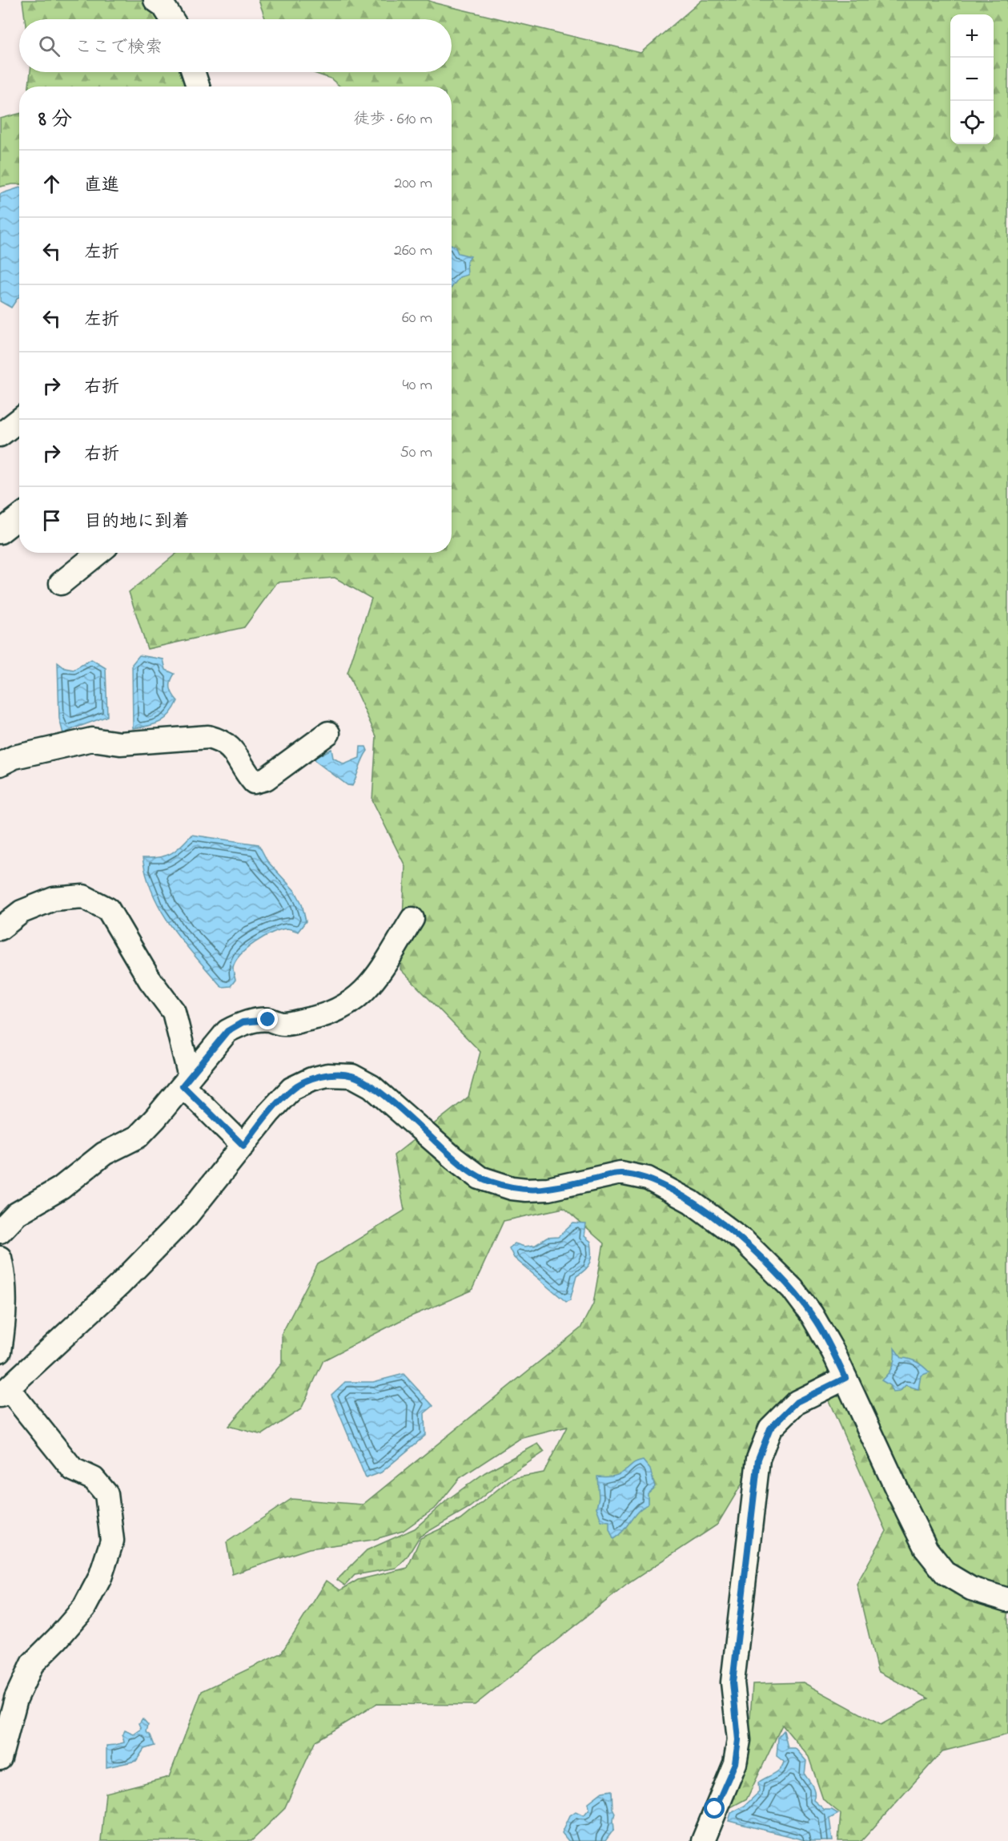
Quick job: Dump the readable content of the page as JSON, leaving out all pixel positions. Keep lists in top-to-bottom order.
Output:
{
  "page": {
    "map_buttons": ["+", "−"],
    "search": "ここで検索",
    "heading": ["8 分", "徒歩 · 610 m"],
    "list": [
      ["直進", "200 m"],
      ["左折", "260 m"],
      ["左折", "60 m"],
      ["右折", "40 m"],
      ["右折", "50 m"],
      "目的地に到着"
    ]
  }
}
